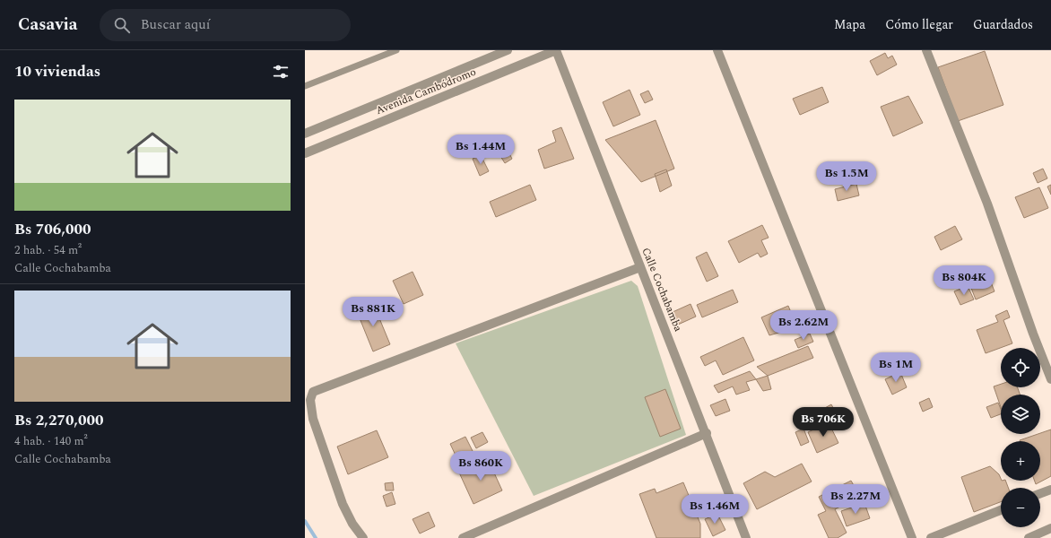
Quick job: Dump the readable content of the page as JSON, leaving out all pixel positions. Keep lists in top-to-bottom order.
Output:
{
  "streets": {
    "street": ["Avenida Cambódromo", "Calle Cochabamba"]
  },
  "crossings": [
    ["Avenida Cambódromo", "Calle Cochabamba"]
  ],
  "page": {
    "header": "Casavia",
    "search": "Buscar aquí",
    "nav": ["Mapa", "Cómo llegar", "Guardados"],
    "heading": "10 viviendas",
    "list": [
      {
        "name": "Bs 706,000",
        "note": "2 hab. · 54 m² · Calle Cochabamba"
      },
      {
        "name": "Bs 2,270,000",
        "note": "4 hab. · 140 m² · Calle Cochabamba"
      }
    ],
    "price": [
      "Bs 1.44M",
      "Bs 1.5M",
      "Bs 804K",
      "Bs 881K",
      "Bs 2.62M",
      "Bs 1M",
      "Bs 706K",
      "Bs 860K",
      "Bs 2.27M",
      "Bs 1.46M"
    ],
    "map_buttons": ["+", "−"]
  }
}
